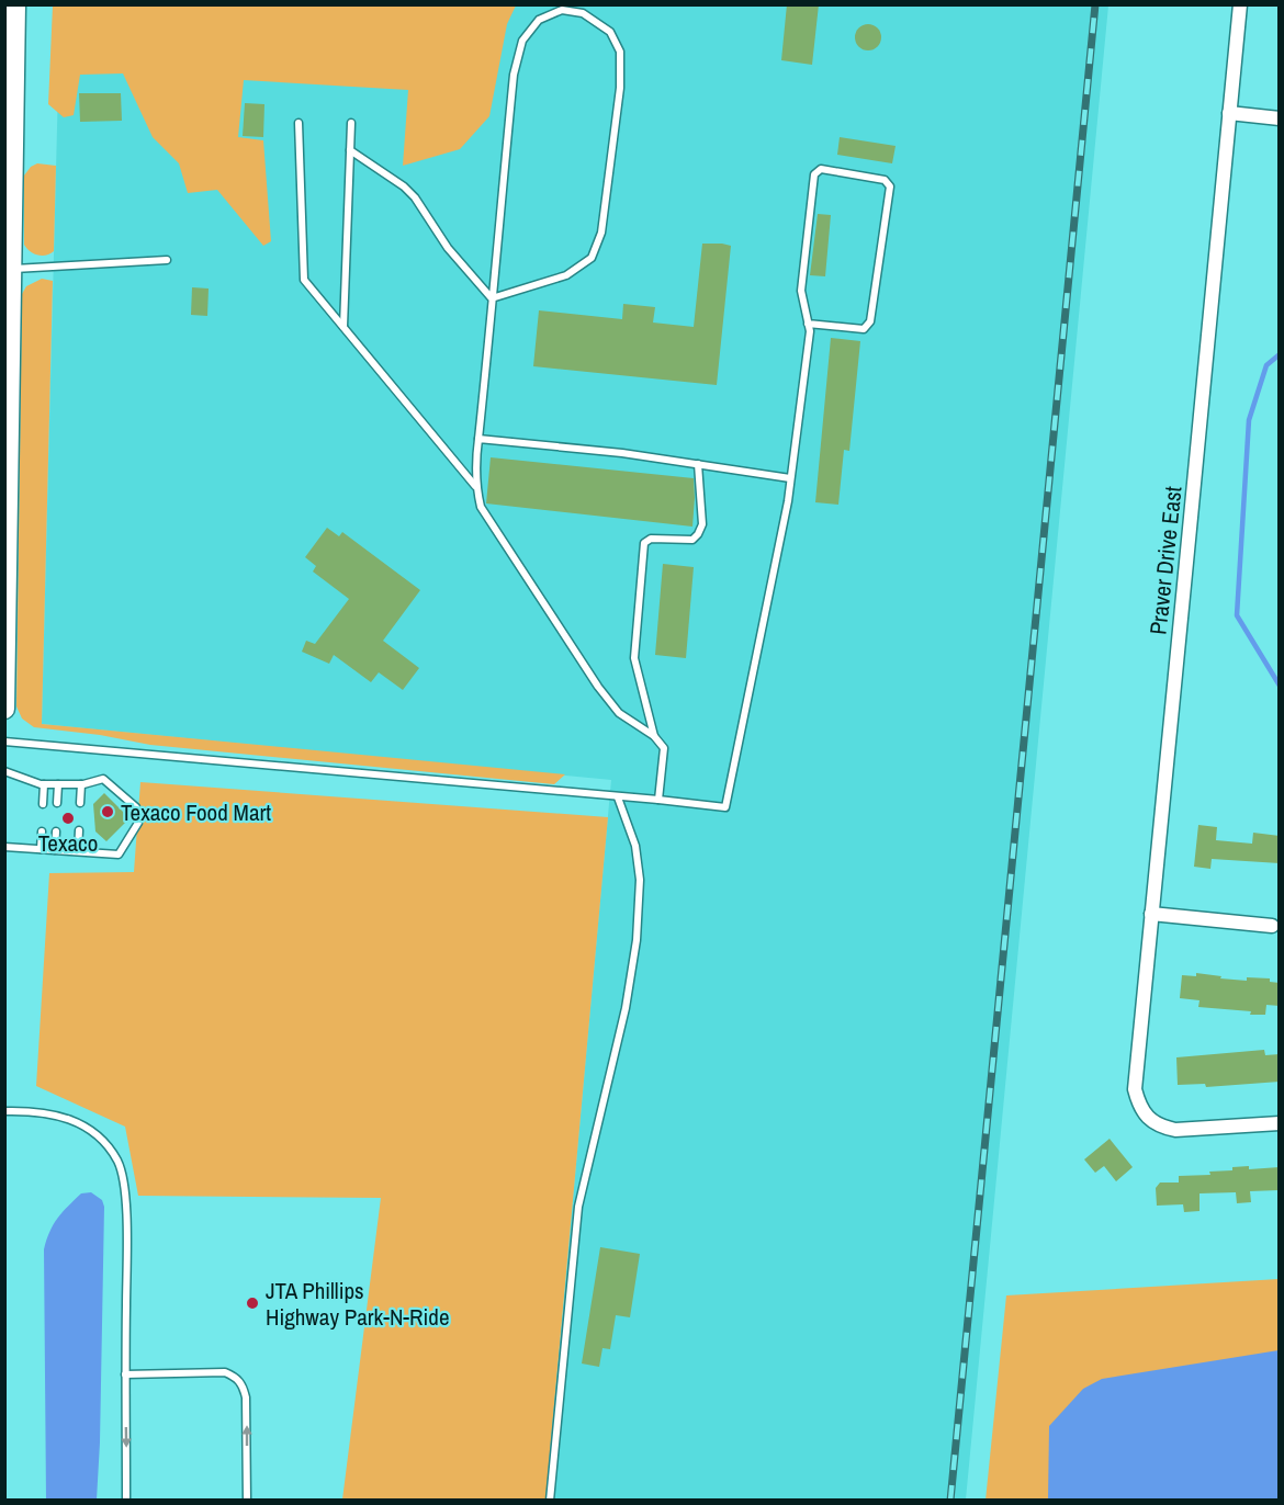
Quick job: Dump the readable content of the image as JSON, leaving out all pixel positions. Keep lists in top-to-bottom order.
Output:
{
  "streets": {
    "street": ["Praver Drive East"]
  },
  "places": ["Texaco Food Mart", "Texaco", "JTA Phillips Highway Park-N-Ride"]
}
